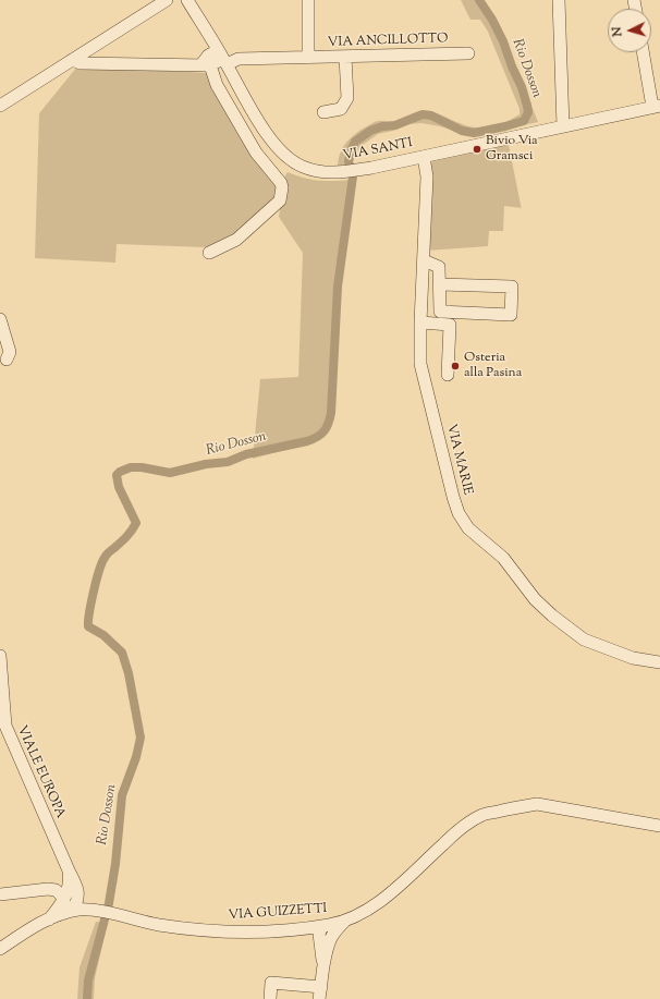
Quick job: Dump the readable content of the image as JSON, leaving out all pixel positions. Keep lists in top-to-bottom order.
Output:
{
  "streets": {
    "street": [
      "VIA ANCILLOTTO",
      "VIA SANTI",
      "VIA MARIE",
      "VIALE EUROPA",
      "VIA GUIZZETTI"
    ]
  },
  "crossings": [
    ["VIA ANCILLOTTO", "VIA SANTI"],
    ["VIA SANTI", "VIA MARIE"],
    ["VIALE EUROPA", "VIA GUIZZETTI"]
  ],
  "water": ["Rio Dosson"],
  "places": ["Bivio Via Gramsci", "Osteria alla Pasina"],
  "north": "left"
}
